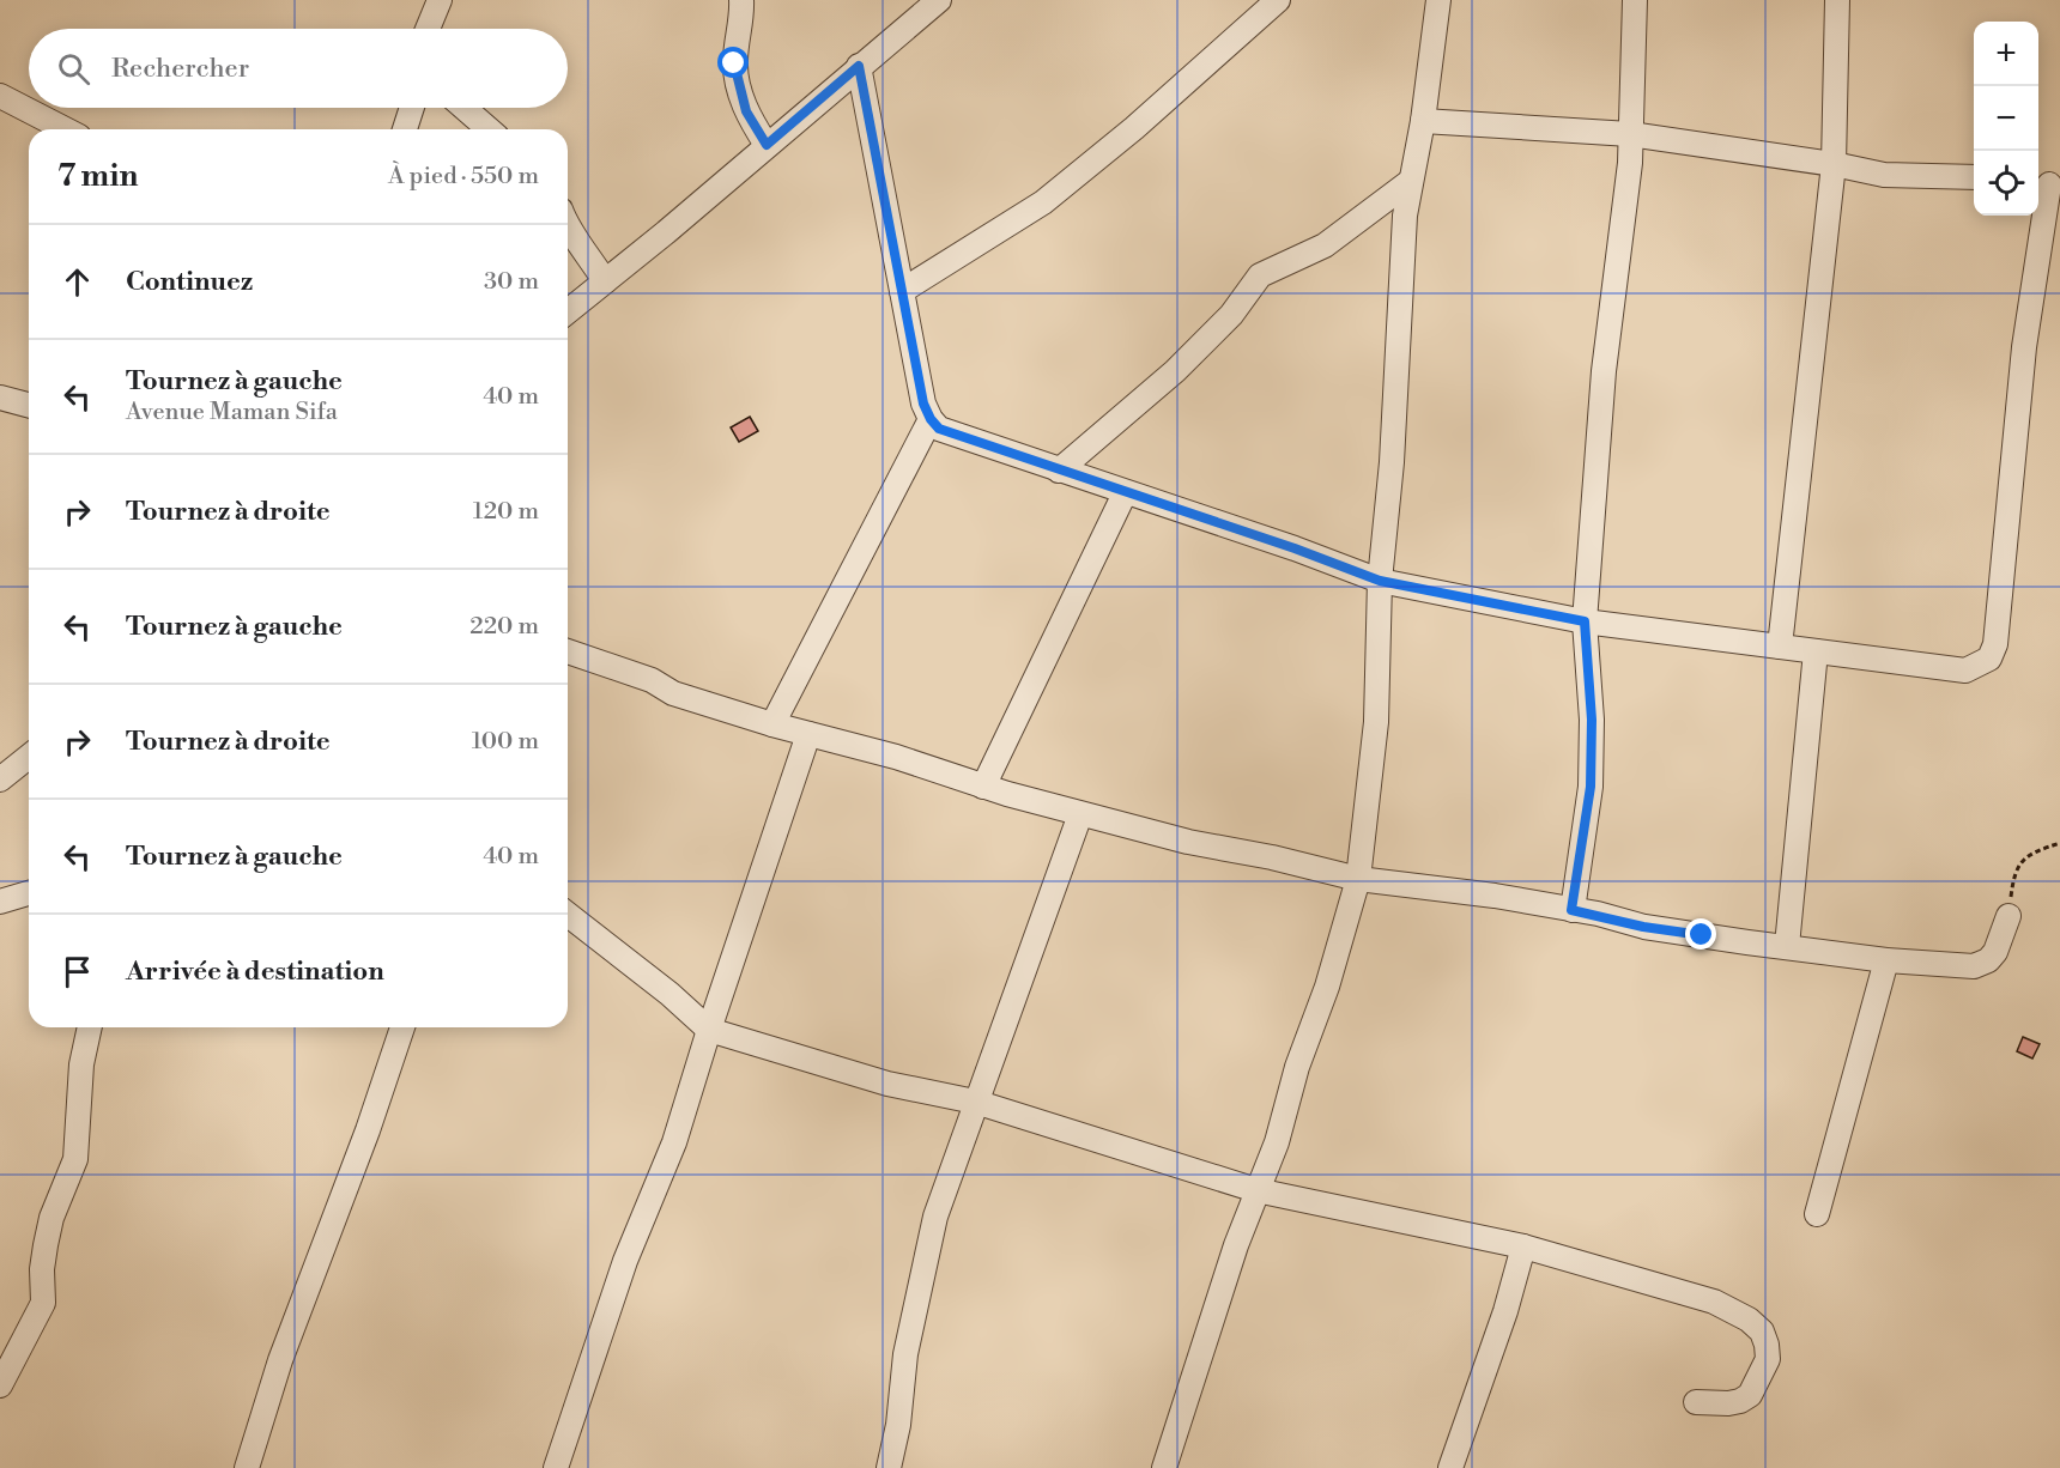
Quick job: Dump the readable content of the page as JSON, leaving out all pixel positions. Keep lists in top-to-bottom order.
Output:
{
  "page": {
    "map_buttons": ["+", "−"],
    "search": "Rechercher",
    "heading": ["7 min", "À pied · 550 m"],
    "list": [
      ["Continuez", "30 m"],
      ["Tournez à gauche", "Avenue Maman Sifa", "40 m"],
      ["Tournez à droite", "120 m"],
      ["Tournez à gauche", "220 m"],
      ["Tournez à droite", "100 m"],
      ["Tournez à gauche", "40 m"],
      "Arrivée à destination"
    ]
  }
}
